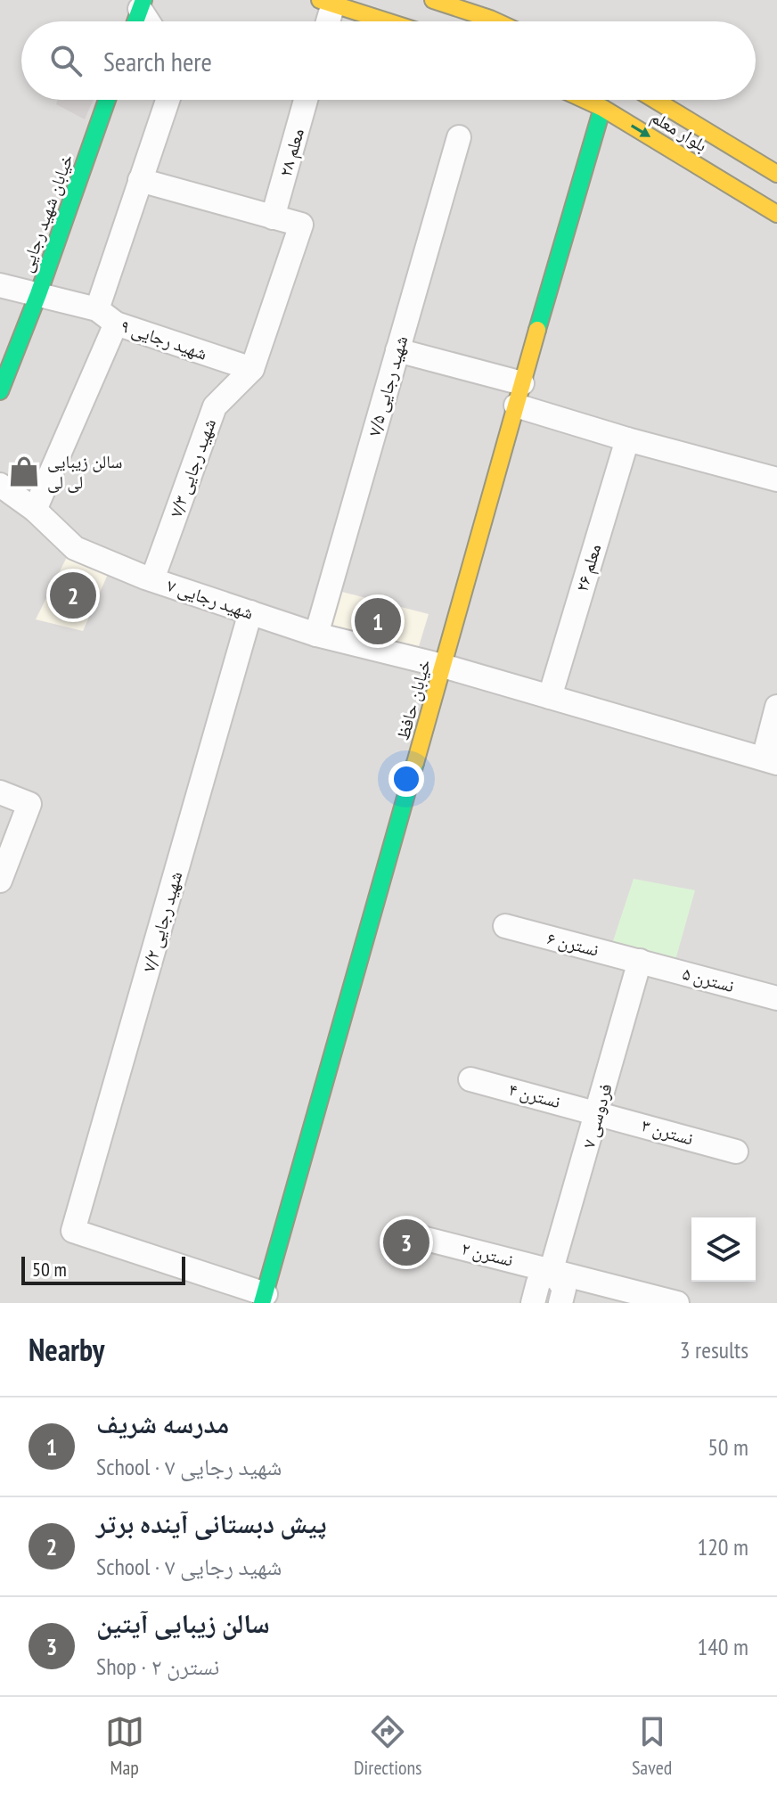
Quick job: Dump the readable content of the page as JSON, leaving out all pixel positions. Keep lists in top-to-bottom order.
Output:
{
  "streets": {
    "street": [
      "بلوار معلم",
      "معلم ۲۸",
      "خیابان شهید رجایی",
      "شهید رجایی ۹",
      "شهید رجایی ۷/۵",
      "شهید رجایی ۷/۳",
      "معلم ۲۶",
      "شهید رجایی ۷",
      "خیابان حافظ",
      "شهید رجایی ۷/۲",
      "نسترن ۶",
      "نسترن ۵",
      "نسترن ۴",
      "فردوسی ۷",
      "نسترن ۳",
      "نسترن ۲"
    ]
  },
  "crossings": [
    ["بلوار معلم", "خیابان حافظ"],
    ["خیابان شهید رجایی", "شهید رجایی ۹"],
    ["شهید رجایی ۹", "شهید رجایی ۷/۳"],
    ["شهید رجایی ۷/۵", "شهید رجایی ۷"],
    ["شهید رجایی ۷/۳", "شهید رجایی ۷"],
    ["معلم ۲۶", "شهید رجایی ۷"],
    ["شهید رجایی ۷", "خیابان حافظ"],
    ["شهید رجایی ۷", "شهید رجایی ۷/۲"],
    ["خیابان حافظ", "شهید رجایی ۷/۲"],
    ["نسترن ۶", "نسترن ۵"],
    ["نسترن ۶", "فردوسی ۷"],
    ["نسترن ۵", "فردوسی ۷"],
    ["نسترن ۴", "فردوسی ۷"],
    ["نسترن ۴", "نسترن ۳"],
    ["فردوسی ۷", "نسترن ۳"],
    ["فردوسی ۷", "نسترن ۲"]
  ],
  "places": {
    "shop": ["سالن زیبایی لی لی"]
  },
  "scale_bar": "50 m",
  "page": {
    "search": "Search here",
    "pins": ["2", "1", "3"],
    "scale": "50 m",
    "heading": ["Nearby", "3 results"],
    "list": [
      {
        "mark": "1",
        "name": "مدرسه شریف",
        "note": "School · شهید رجایی ۷",
        "value": "50 m"
      },
      {
        "mark": "2",
        "name": "پیش دبستانی آینده برتر",
        "note": "School · شهید رجایی ۷",
        "value": "120 m"
      },
      {
        "mark": "3",
        "name": "سالن زیبایی آیتین",
        "note": "Shop · نسترن ۲",
        "value": "140 m"
      }
    ],
    "nav": ["Map", "Directions", "Saved"]
  }
}
